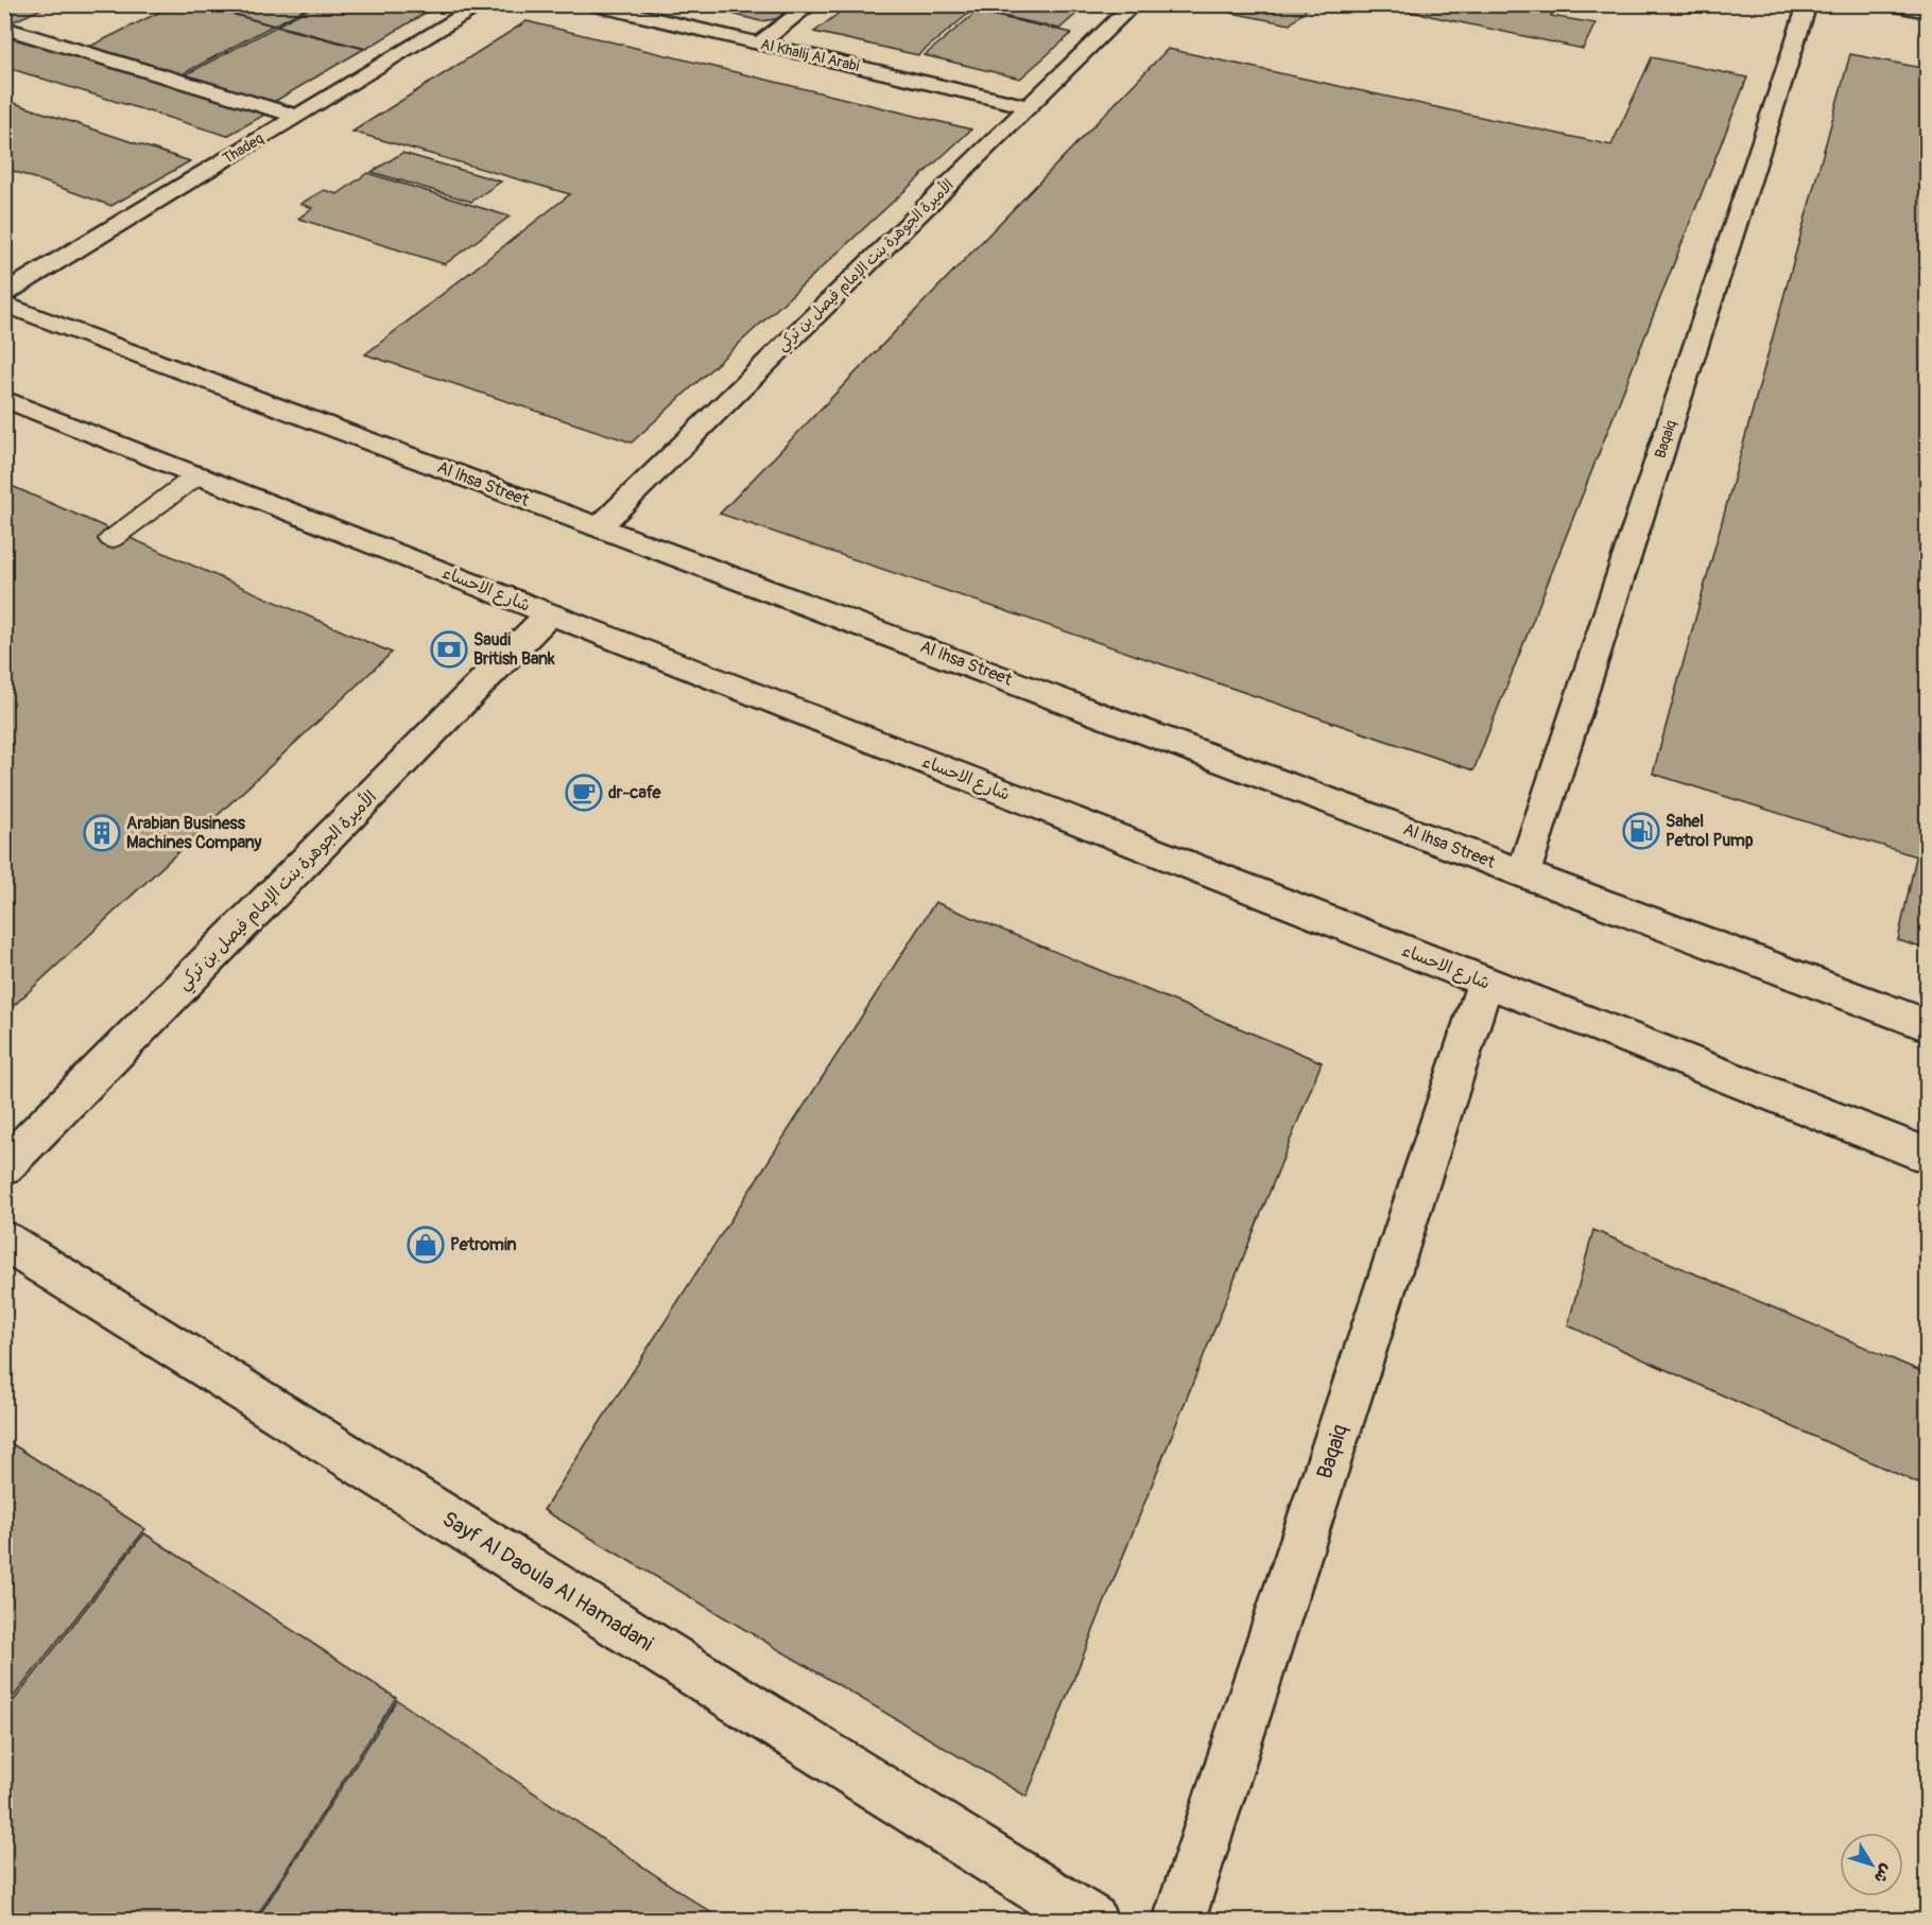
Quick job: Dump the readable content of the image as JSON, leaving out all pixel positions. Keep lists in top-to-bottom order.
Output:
{
  "streets": {
    "street": [
      "Al Khalij Al Arabi",
      "Thadeq",
      "الأميرة الجوهرة بنت الإمام فيصل بن تركي",
      "Baqaiq",
      "Al Ihsa Street",
      "شارع الاحساء",
      "Sayf Al Daoula Al Hamadani"
    ]
  },
  "crossings": [
    ["Al Khalij Al Arabi", "الأميرة الجوهرة بنت الإمام فيصل بن تركي"],
    ["الأميرة الجوهرة بنت الإمام فيصل بن تركي", "Al Ihsa Street"],
    ["الأميرة الجوهرة بنت الإمام فيصل بن تركي", "شارع الاحساء"],
    ["Baqaiq", "Al Ihsa Street"],
    ["Baqaiq", "شارع الاحساء"]
  ],
  "places": {
    "bank": ["Saudi British Bank"],
    "cafe": ["dr-cafe"],
    "fuel station": ["Sahel Petrol Pump"],
    "building": ["Arabian Business Machines Company"],
    "shop": ["Petromin"]
  },
  "north": "bottom right"
}
